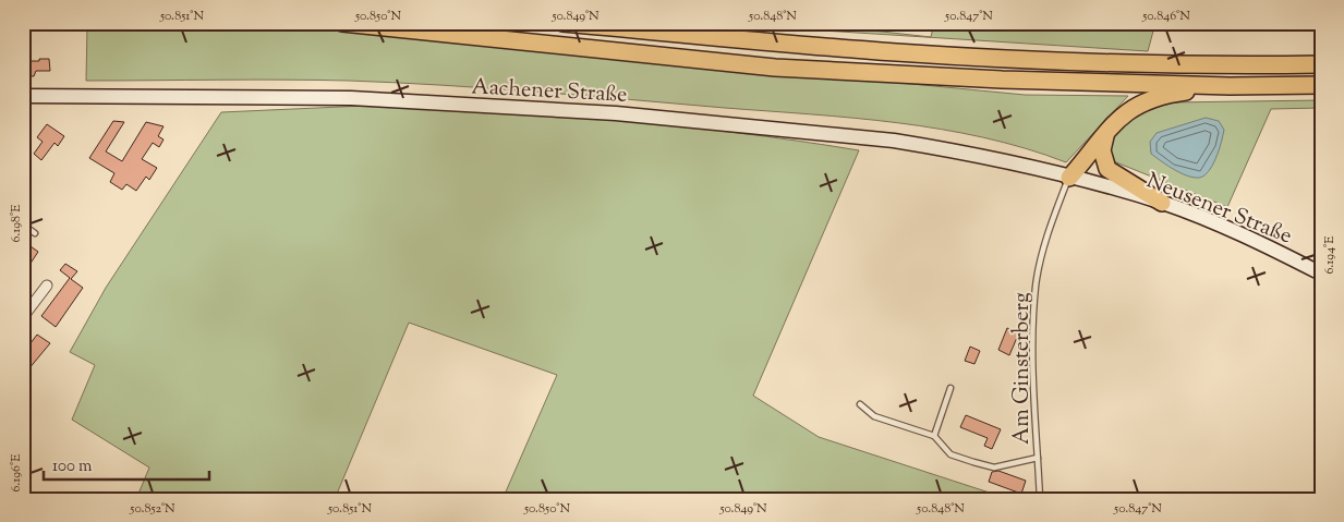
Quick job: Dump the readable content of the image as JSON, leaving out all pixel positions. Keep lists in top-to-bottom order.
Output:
{
  "streets": {
    "main road": ["Aachener Straße", "Neusener Straße"],
    "lane": ["Am Ginsterberg"]
  },
  "crossings": [
    ["Aachener Straße", "Neusener Straße"],
    ["Aachener Straße", "Am Ginsterberg"],
    ["Neusener Straße", "Am Ginsterberg"]
  ],
  "scale_bar": "100 m",
  "coordinates": [
    "50.851°N",
    "50.850°N",
    "50.849°N",
    "50.848°N",
    "50.847°N",
    "50.846°N",
    "6.198°E",
    "6.194°E",
    "6.196°E",
    "50.852°N"
  ]
}
